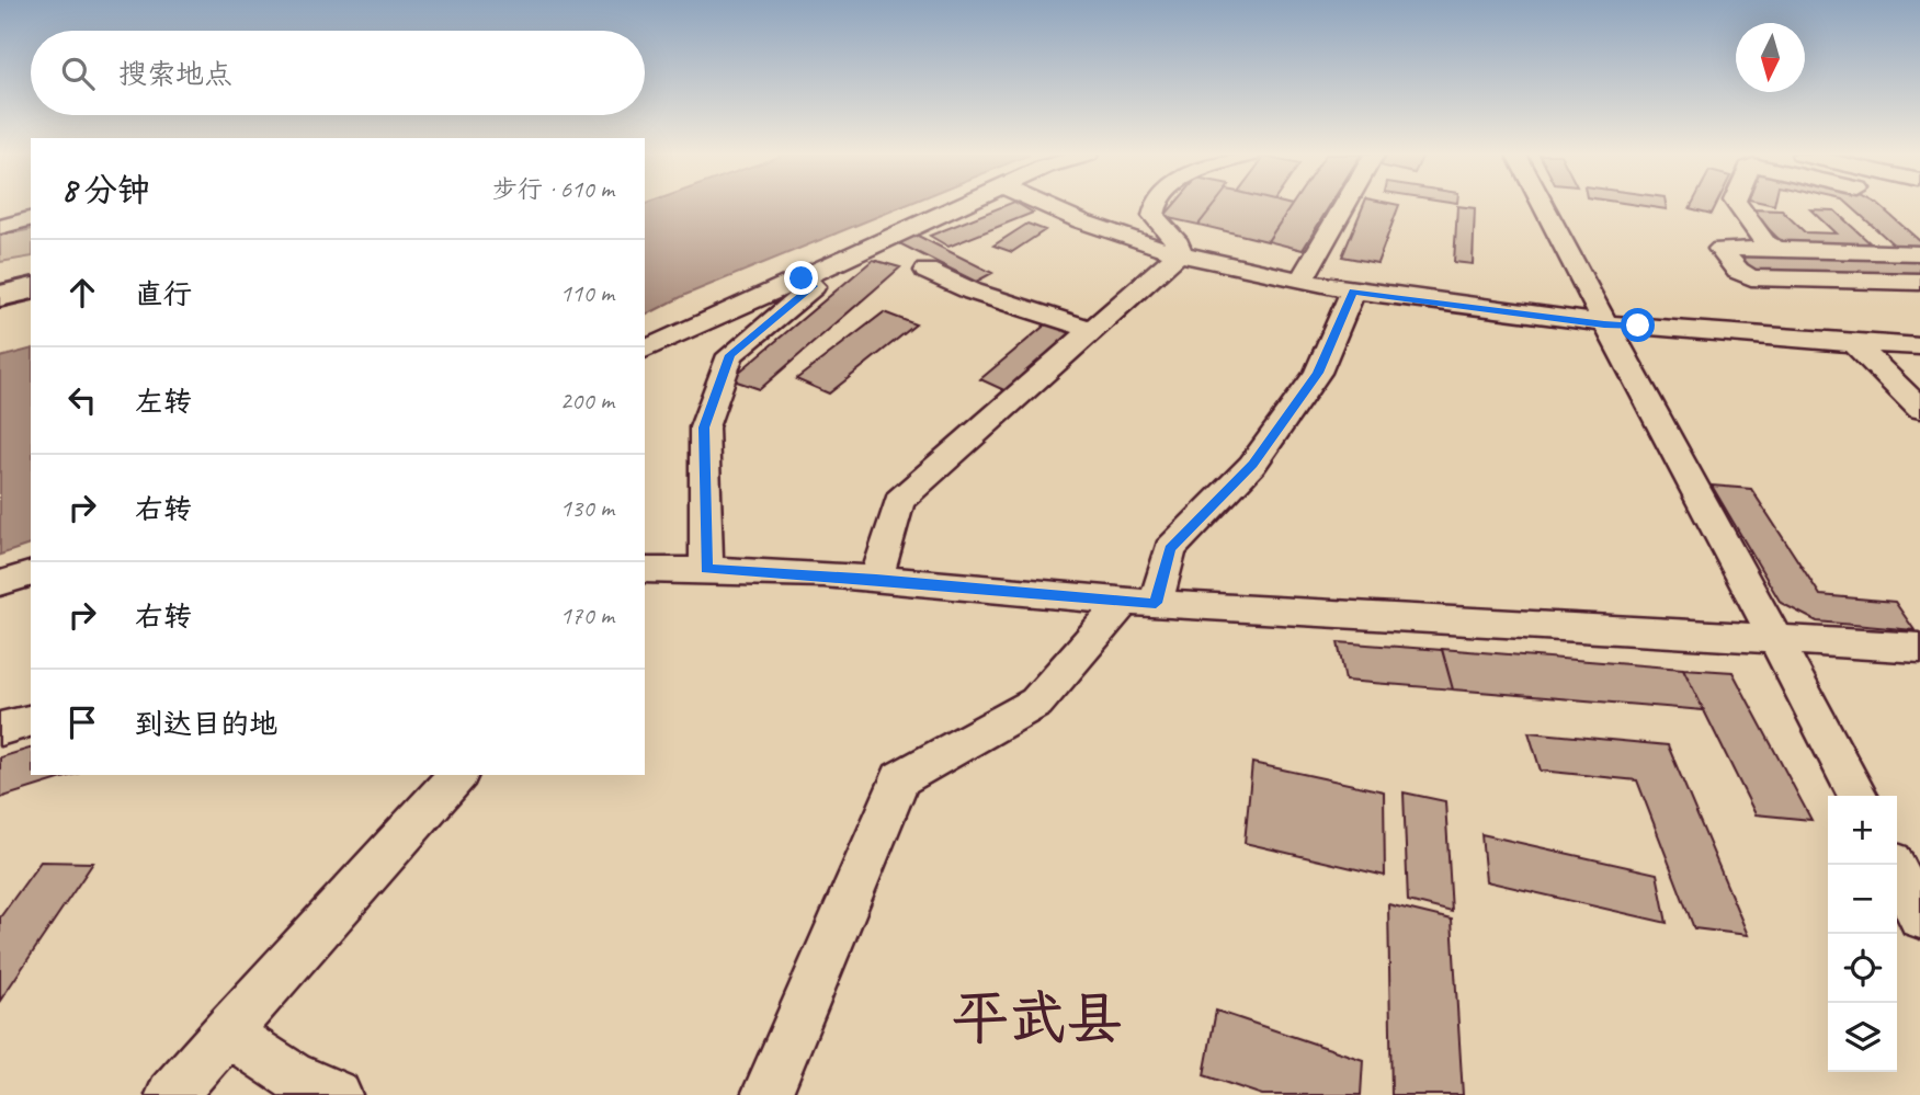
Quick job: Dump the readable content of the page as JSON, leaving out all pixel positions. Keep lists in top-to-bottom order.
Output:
{
  "districts": ["平武县"],
  "north": "bottom",
  "page": {
    "search": "搜索地点",
    "heading": ["8 分钟", "步行 · 610 m"],
    "list": [
      ["直行", "110 m"],
      ["左转", "200 m"],
      ["右转", "130 m"],
      ["右转", "170 m"],
      "到达目的地"
    ],
    "map_buttons": ["+", "−"]
  }
}
